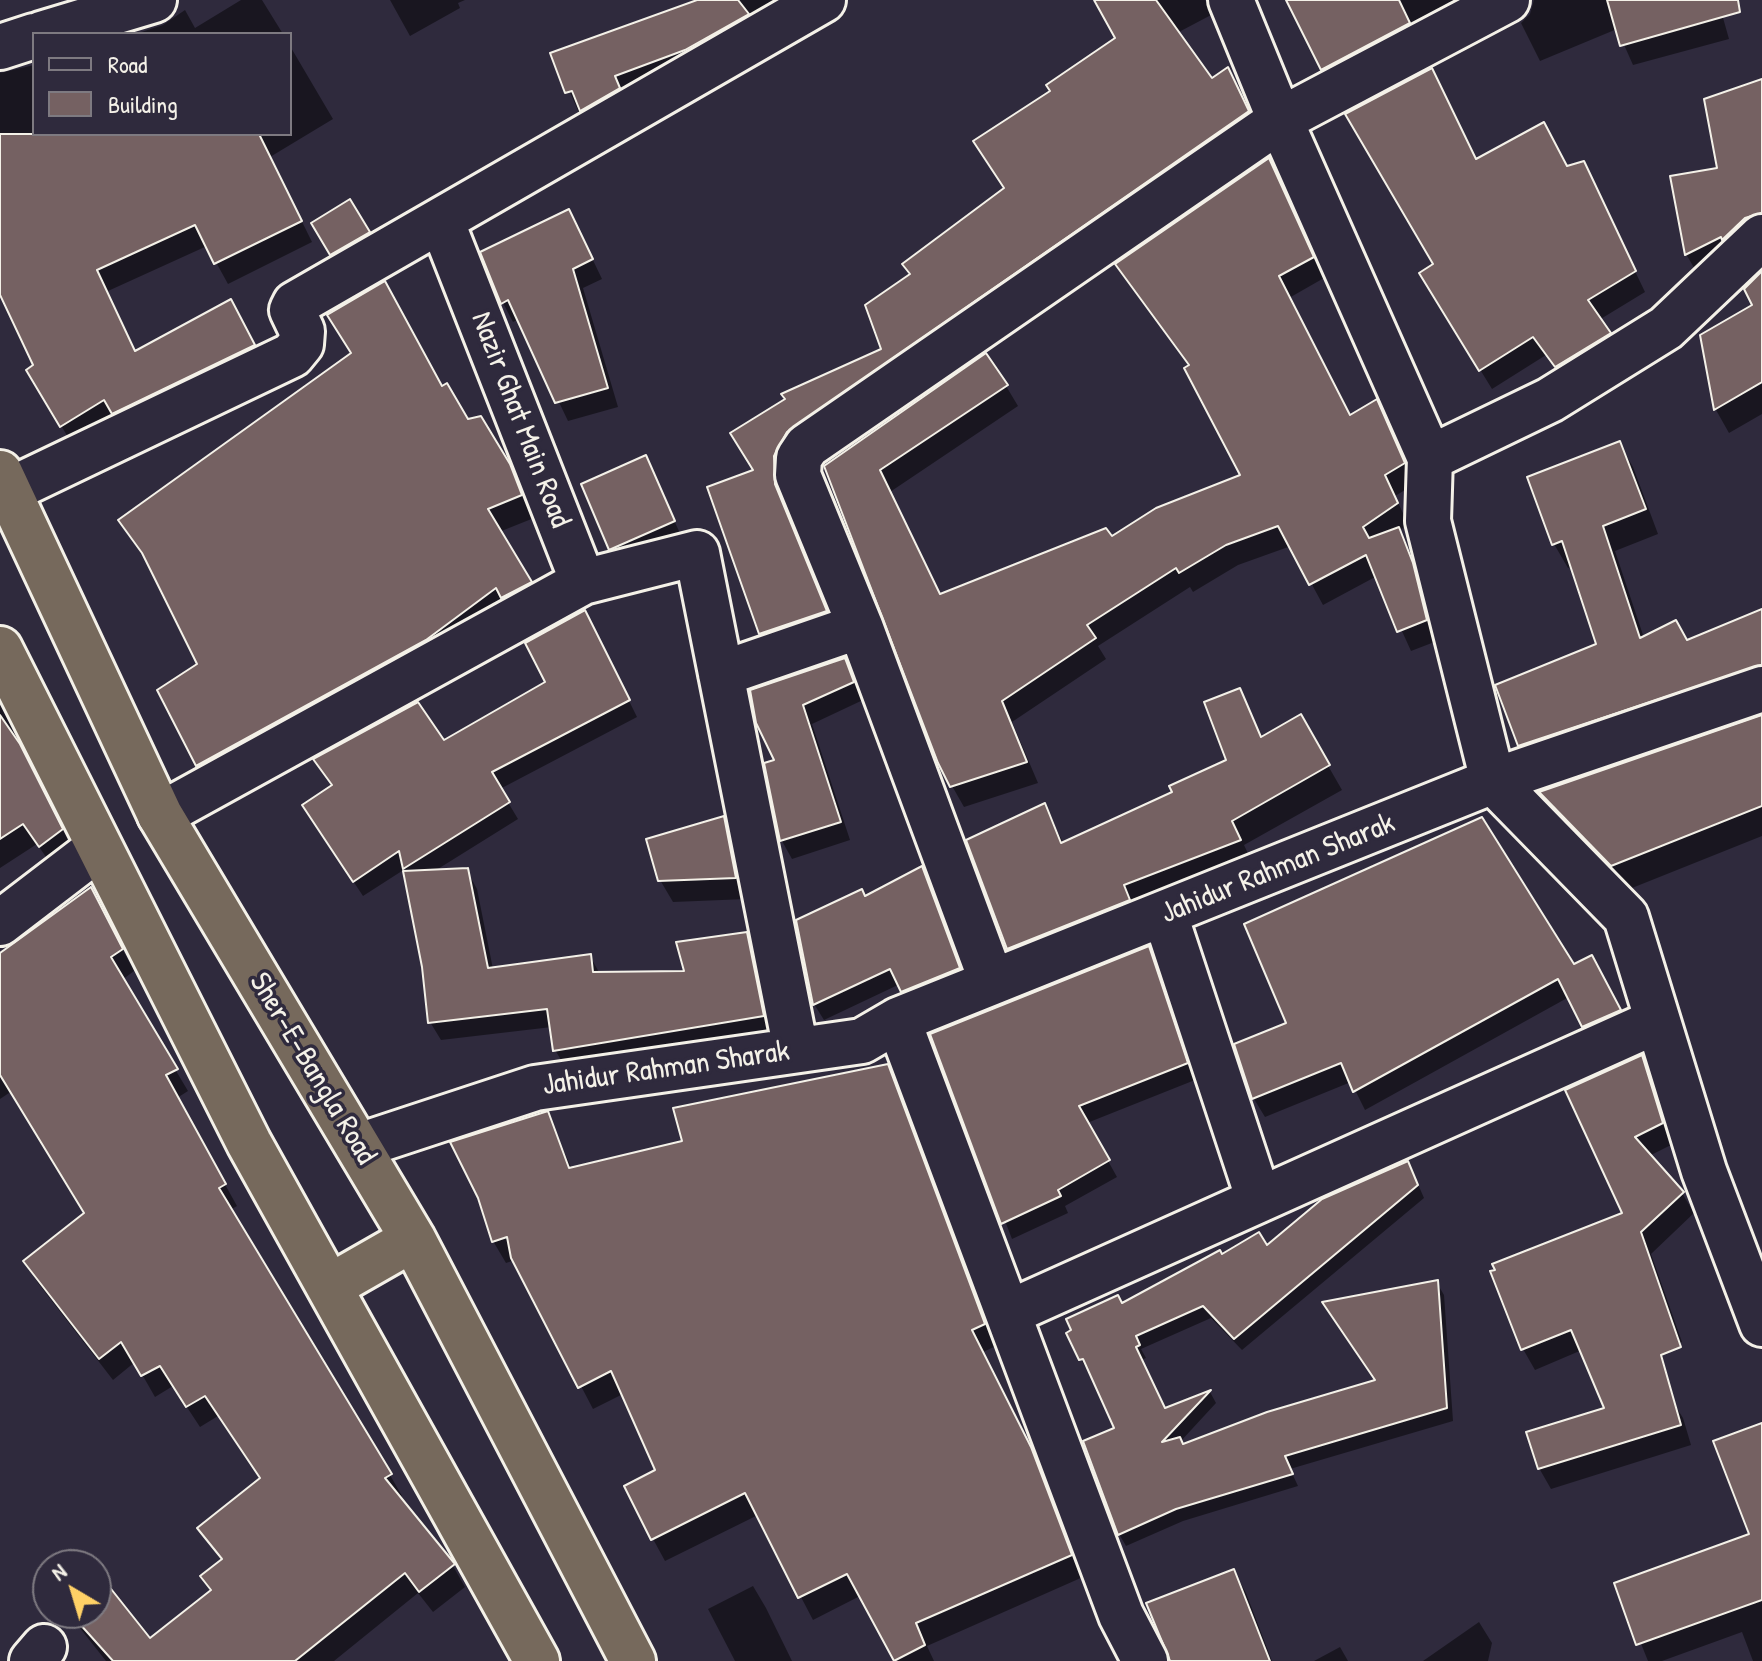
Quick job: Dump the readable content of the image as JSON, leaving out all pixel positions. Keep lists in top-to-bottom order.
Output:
{
  "streets": {
    "highway": ["Sher-E-Bangla Road"],
    "street": ["Nazir Ghat Main Road", "Jahidur Rahman Sharak"]
  },
  "crossings": [
    ["Jahidur Rahman Sharak", "Sher-E-Bangla Road"]
  ],
  "legend": ["Road", "Building"],
  "north": "top left"
}
